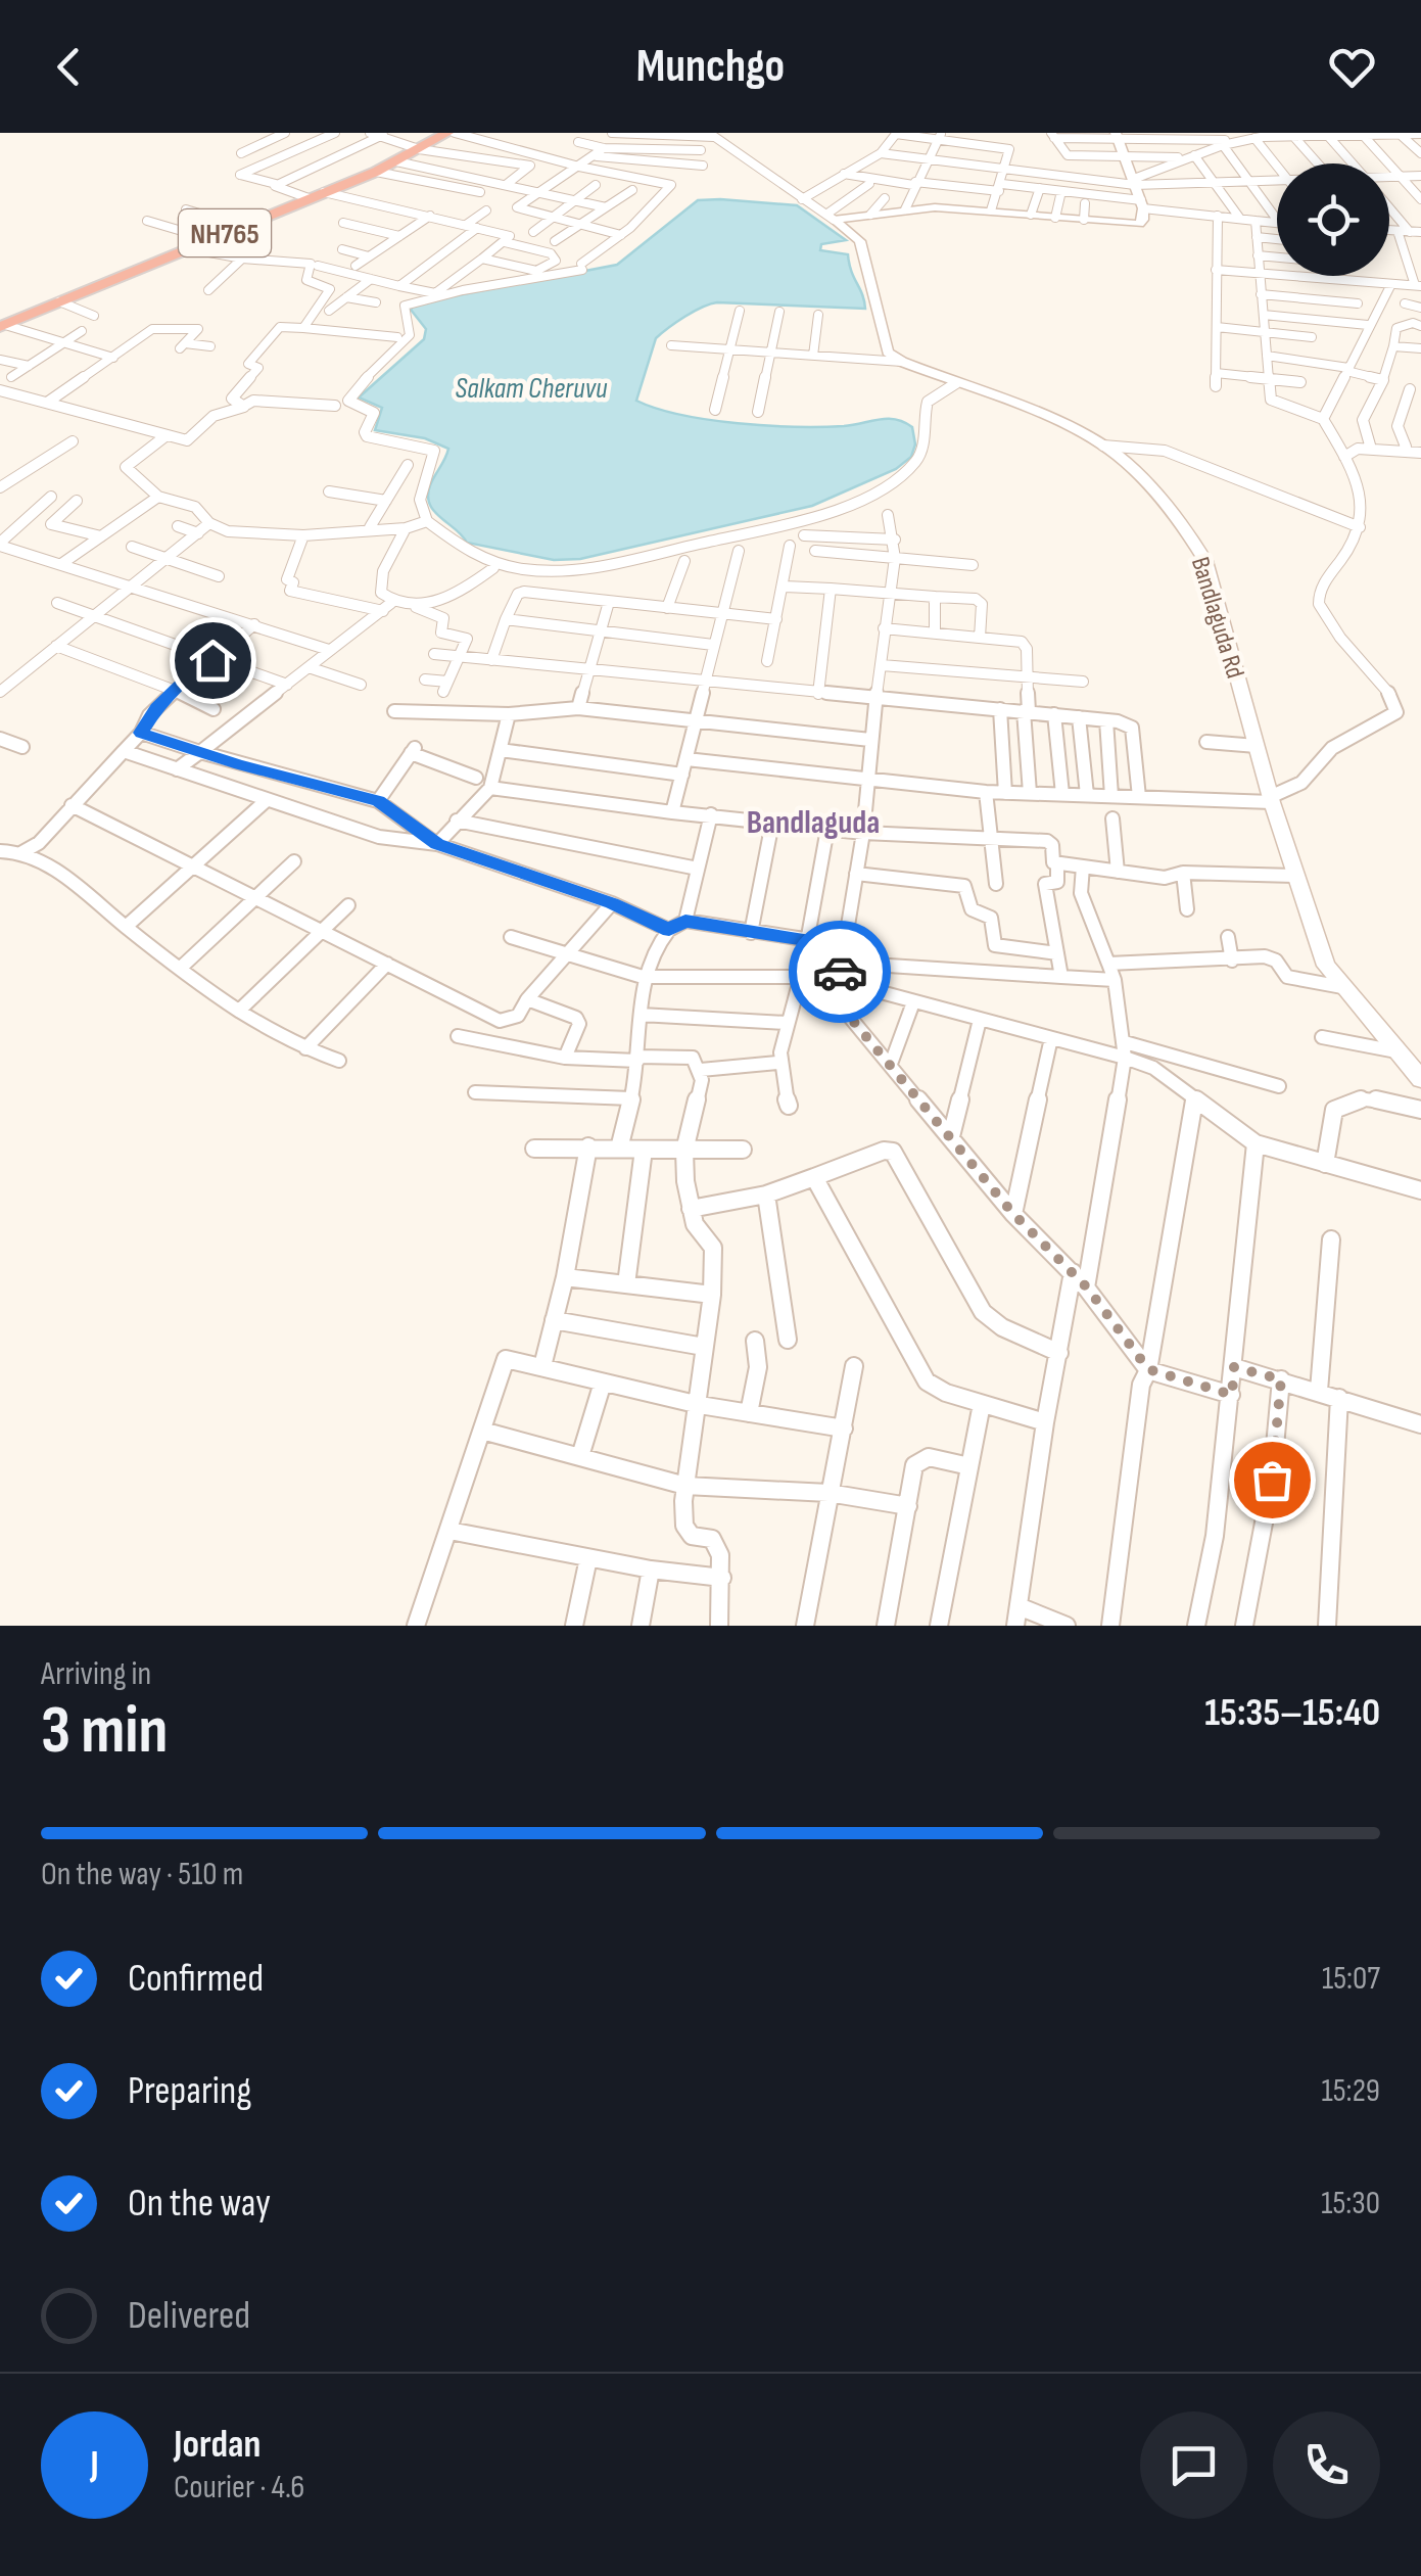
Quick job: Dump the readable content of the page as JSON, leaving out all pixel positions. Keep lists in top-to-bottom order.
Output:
{
  "streets": {
    "highway": ["NH765"],
    "street": ["Bandlaguda Rd"]
  },
  "districts": ["Bandlaguda"],
  "water": ["Salkam Cheruvu"],
  "page": {
    "header": "Munchgo",
    "heading": ["3 min", "Arriving in", "15:35–15:40"],
    "panel": ["Jordan", "Courier · 4.6"],
    "bar": "On the way · 510 m",
    "list": [
      ["Confirmed", "15:07"],
      ["Preparing", "15:29"],
      ["On the way", "15:30"],
      "Delivered"
    ],
    "round": "J"
  }
}
